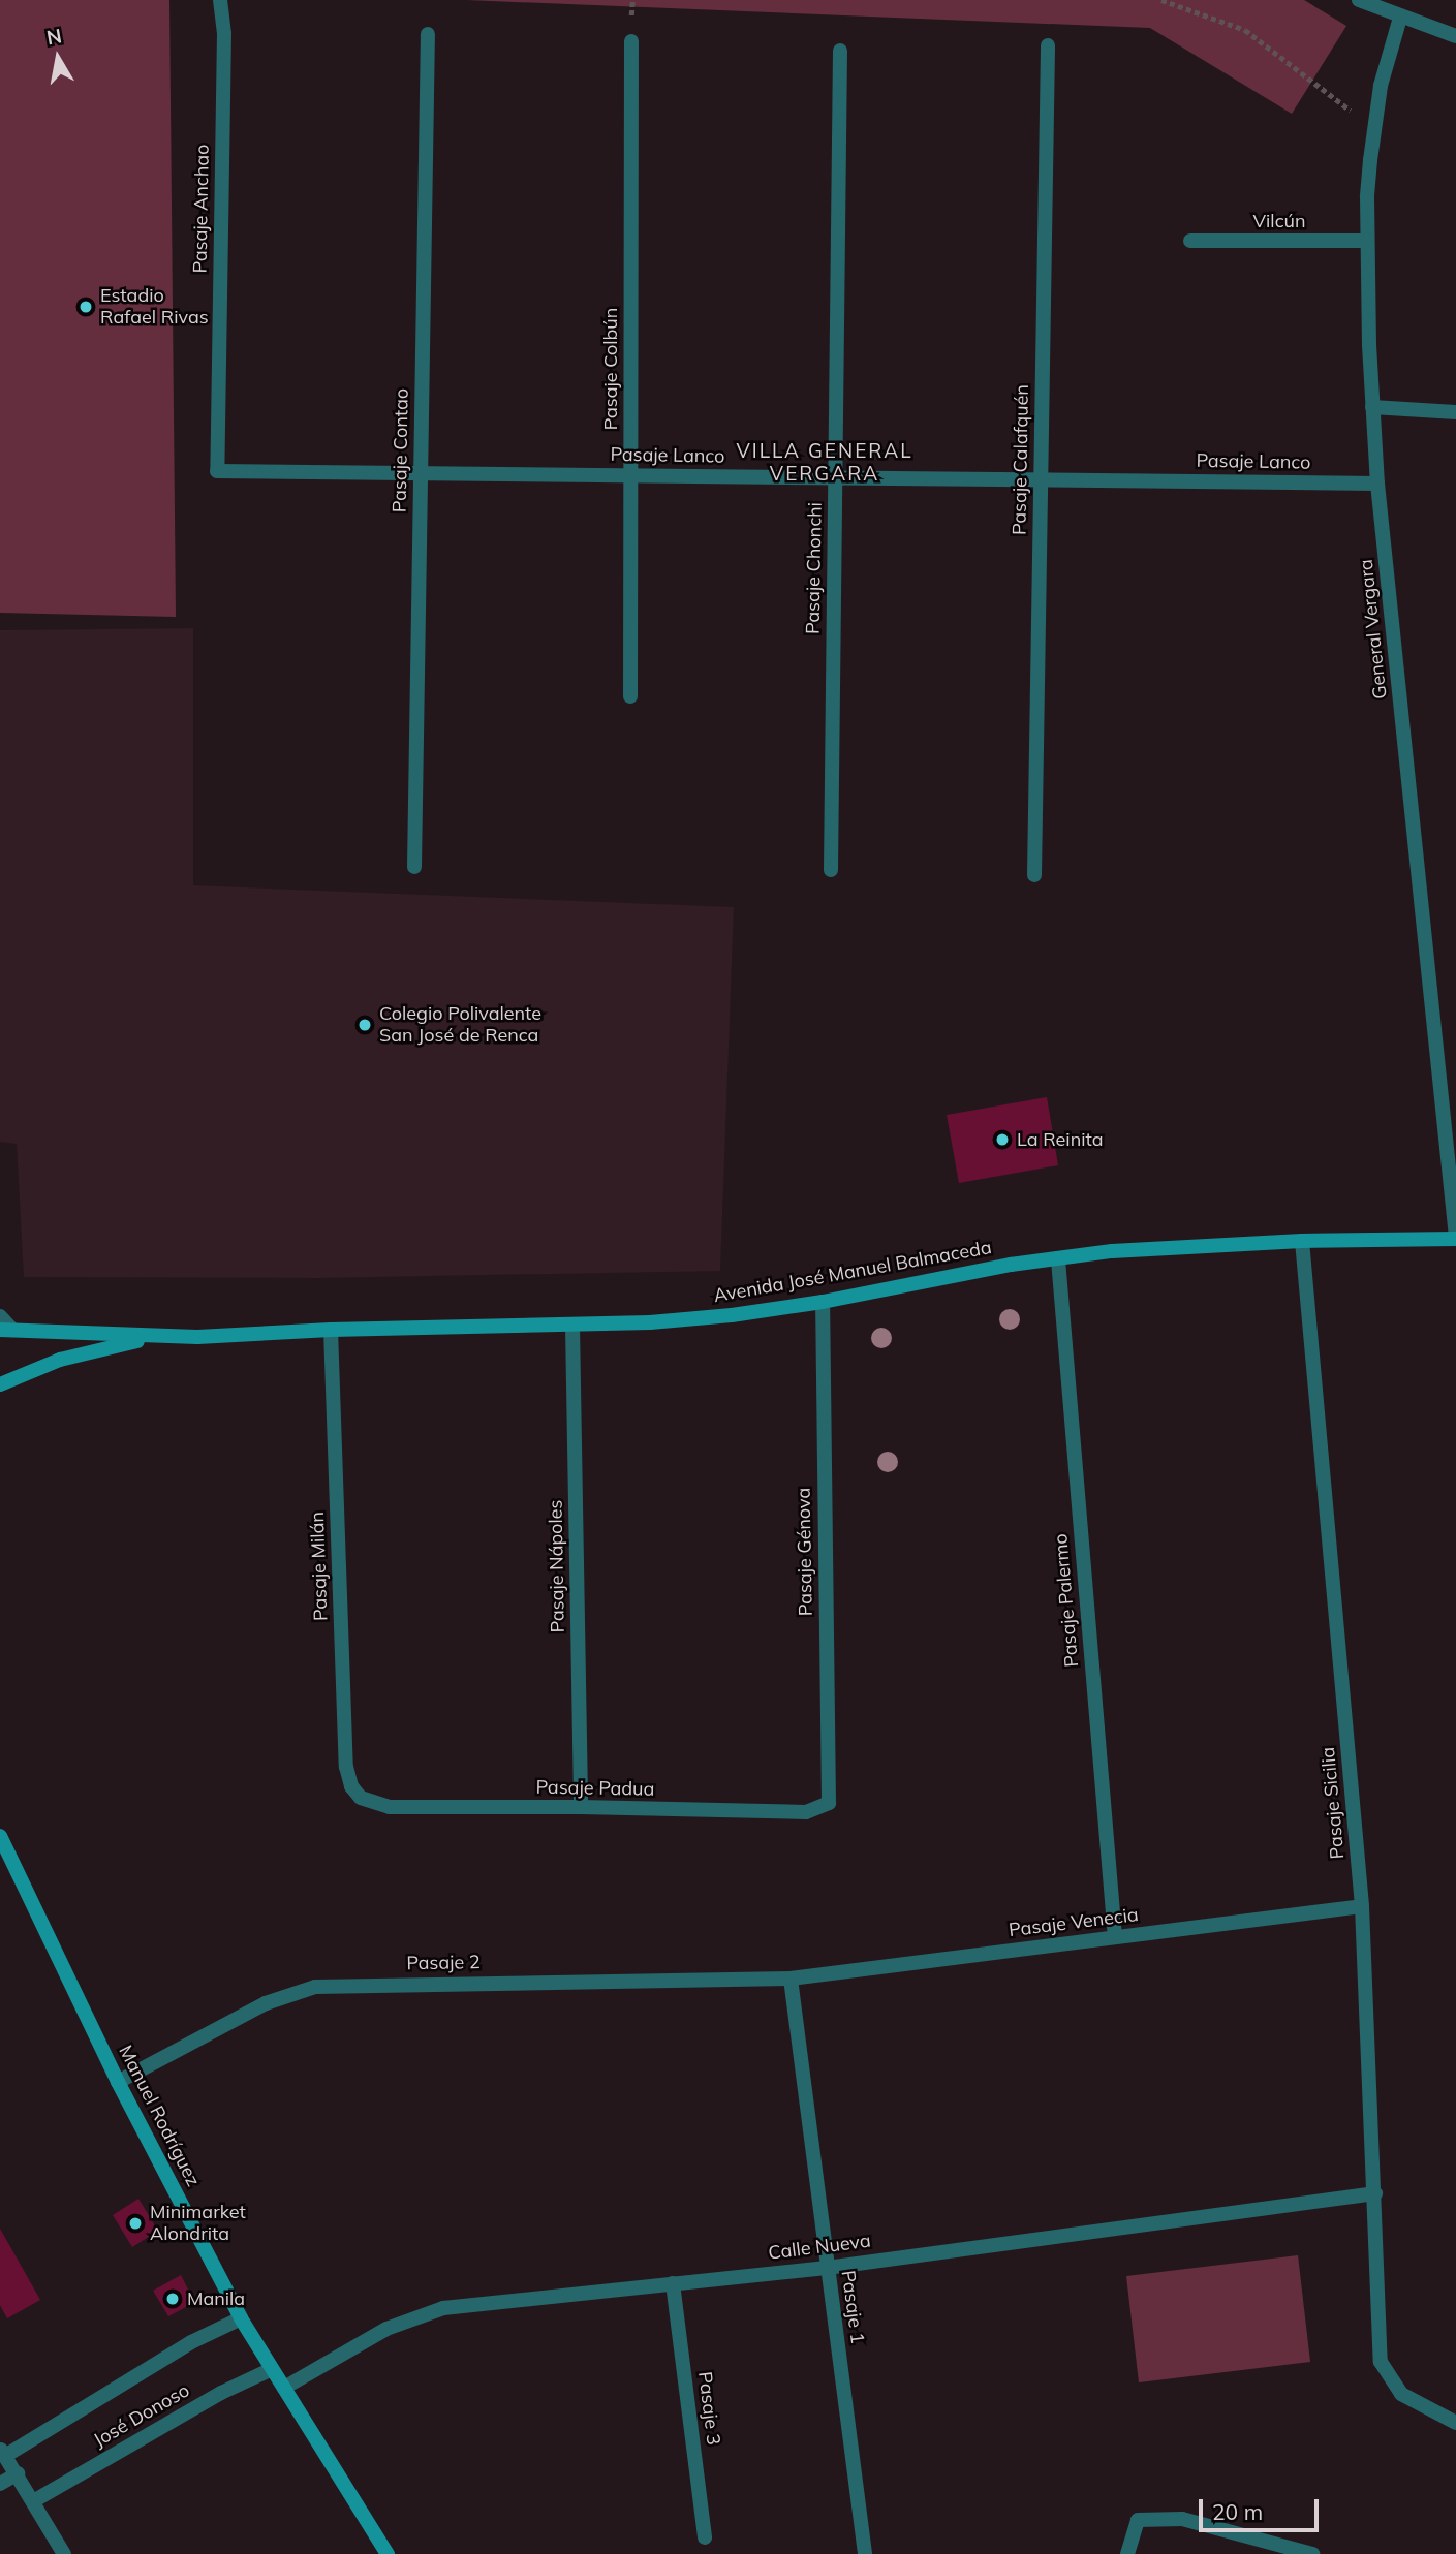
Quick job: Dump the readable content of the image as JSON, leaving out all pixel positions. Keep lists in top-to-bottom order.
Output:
{
  "streets": {
    "main road": ["Avenida José Manuel Balmaceda", "Manuel Rodríguez"],
    "street": [
      "Pasaje Anchao",
      "Vilcún",
      "Pasaje Colbún",
      "Pasaje Contao",
      "Pasaje Lanco",
      "Pasaje Calafquén",
      "Pasaje Chonchi",
      "General Vergara",
      "Pasaje Génova",
      "Pasaje Milán",
      "Pasaje Nápoles",
      "Pasaje Palermo",
      "Pasaje Padua",
      "Pasaje Sicilia",
      "Pasaje Venecia",
      "Pasaje 2",
      "Calle Nueva",
      "Pasaje 1",
      "Pasaje 3",
      "José Donoso"
    ]
  },
  "crossings": [
    ["Pasaje Anchao", "Pasaje Lanco"],
    ["Vilcún", "General Vergara"],
    ["Pasaje Colbún", "Pasaje Lanco"],
    ["Pasaje Contao", "Pasaje Lanco"],
    ["Pasaje Lanco", "Pasaje Calafquén"],
    ["Pasaje Lanco", "Pasaje Chonchi"],
    ["Pasaje Lanco", "General Vergara"],
    ["General Vergara", "Avenida José Manuel Balmaceda"],
    ["Avenida José Manuel Balmaceda", "Pasaje Génova"],
    ["Avenida José Manuel Balmaceda", "Pasaje Milán"],
    ["Avenida José Manuel Balmaceda", "Pasaje Nápoles"],
    ["Avenida José Manuel Balmaceda", "Pasaje Palermo"],
    ["Avenida José Manuel Balmaceda", "Pasaje Sicilia"],
    ["Pasaje Génova", "Pasaje Padua"],
    ["Pasaje Milán", "Pasaje Padua"],
    ["Pasaje Nápoles", "Pasaje Padua"],
    ["Pasaje Palermo", "Pasaje Venecia"],
    ["Pasaje Sicilia", "Pasaje Venecia"],
    ["Pasaje Sicilia", "Calle Nueva"],
    ["Pasaje Venecia", "Pasaje 2"],
    ["Pasaje Venecia", "Pasaje 1"],
    ["Pasaje 2", "Manuel Rodríguez"],
    ["Pasaje 2", "Pasaje 1"],
    ["Manuel Rodríguez", "Calle Nueva"],
    ["Manuel Rodríguez", "José Donoso"],
    ["Calle Nueva", "Pasaje 1"],
    ["Calle Nueva", "Pasaje 3"]
  ],
  "districts": ["VILLA GENERAL VERGARA"],
  "places": [
    "Estadio Rafael Rivas",
    "Colegio Polivalente San José de Renca",
    "La Reinita",
    "Minimarket Alondrita",
    "Manila"
  ],
  "scale_bar": "20 m",
  "north": "top"
}
